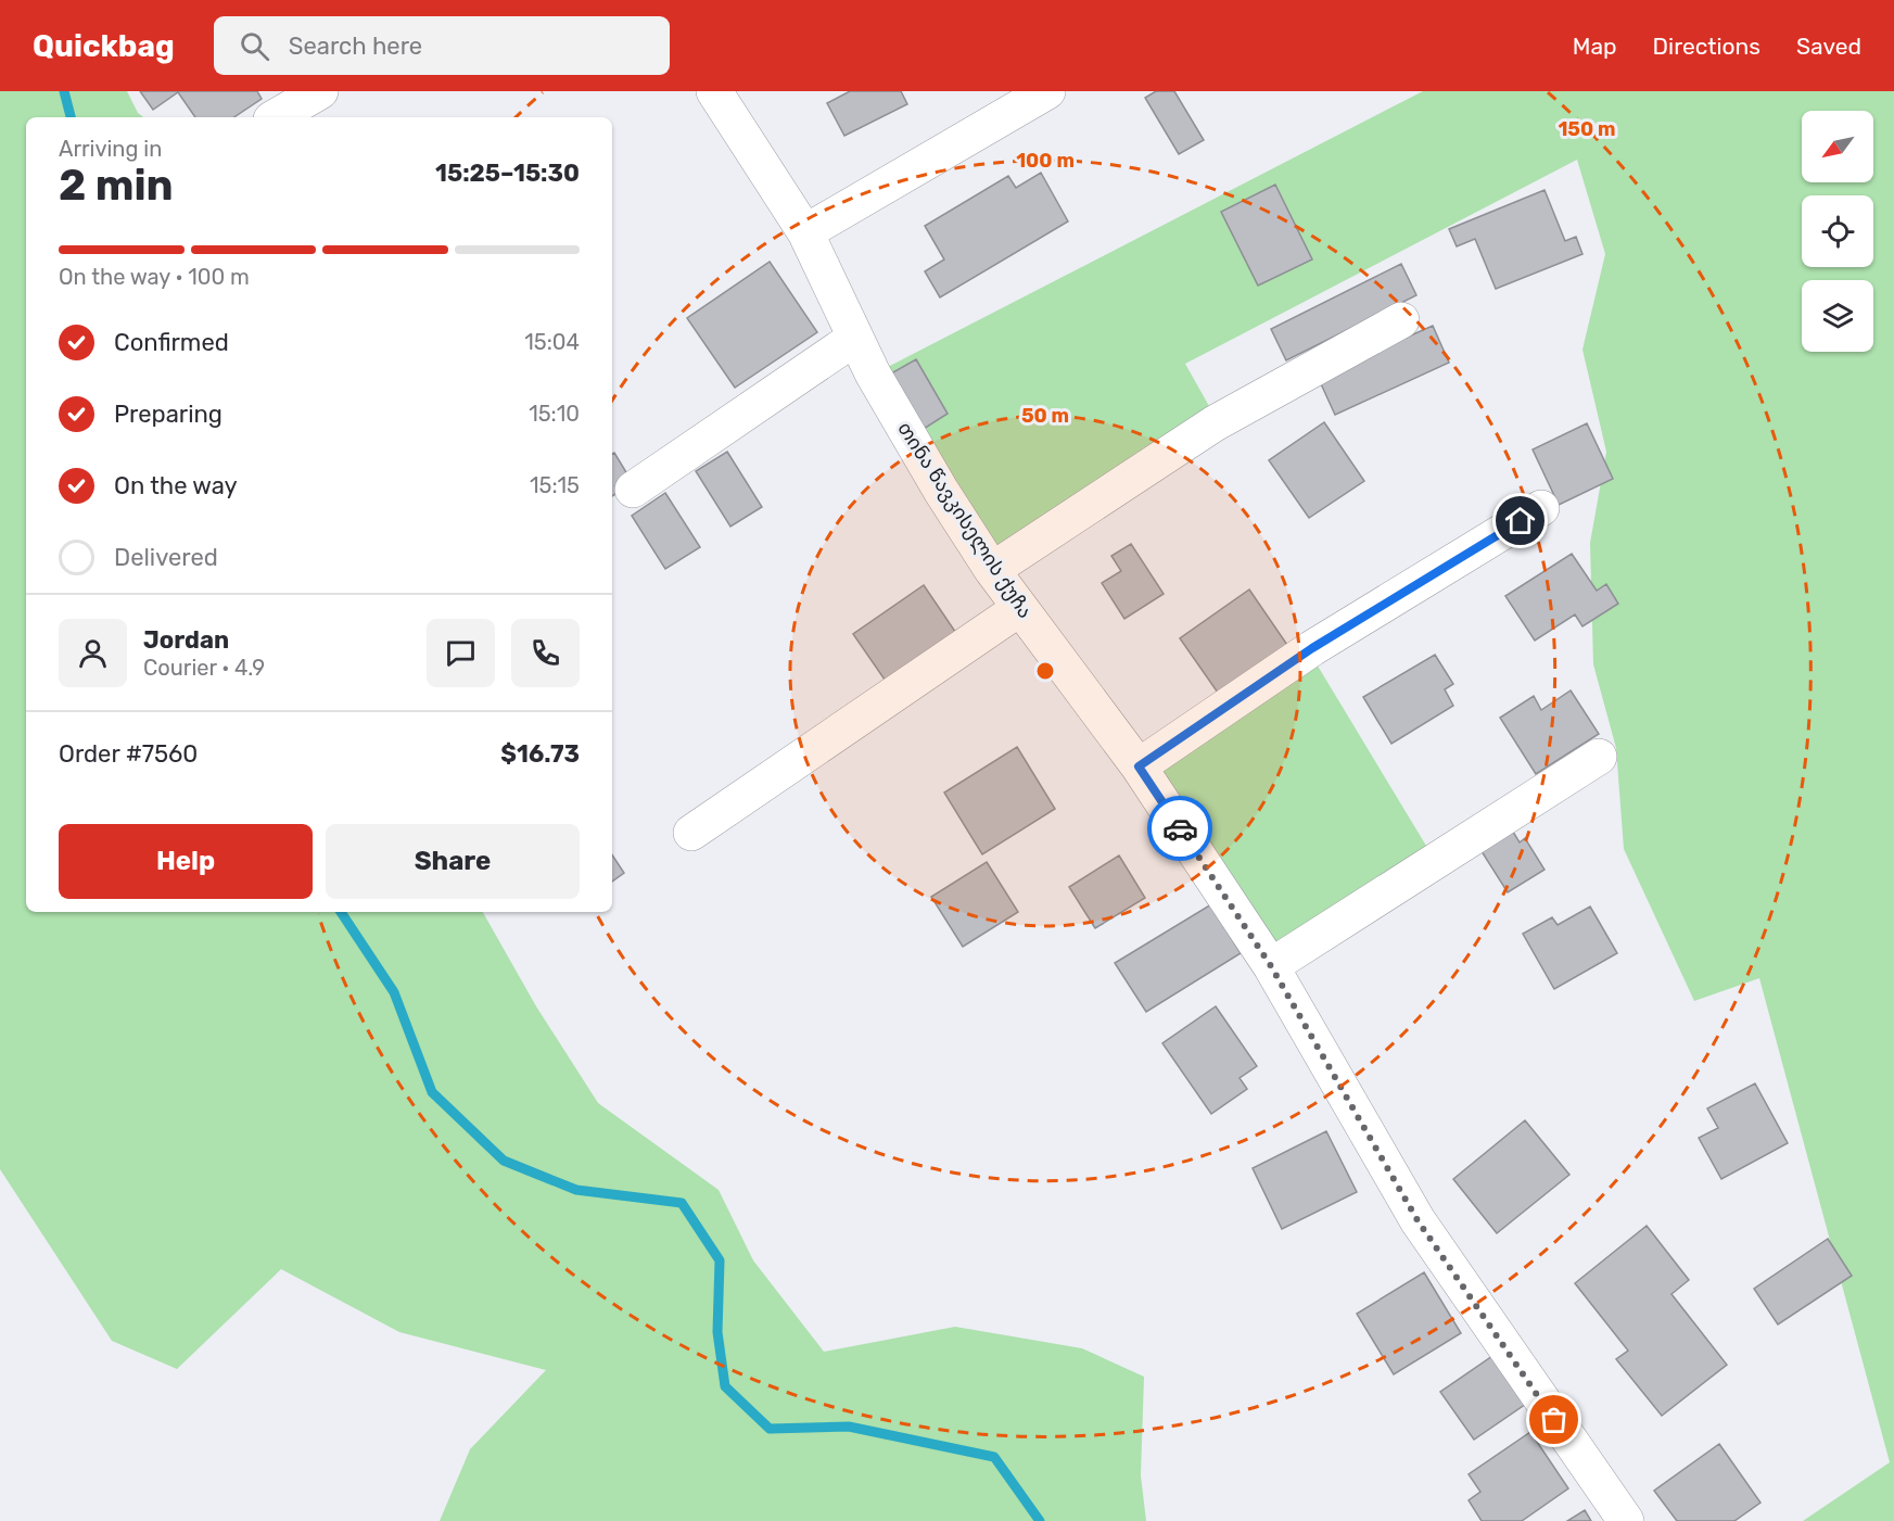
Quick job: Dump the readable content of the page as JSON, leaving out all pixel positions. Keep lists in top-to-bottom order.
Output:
{
  "streets": {
    "street": ["თინა წავკისელის ქუჩა"]
  },
  "north": "bottom left",
  "page": {
    "header": "Quickbag",
    "search": "Search here",
    "nav": ["Map", "Directions", "Saved"],
    "heading": ["2 min", "Arriving in", "15:25–15:30"],
    "panel": [
      "Jordan",
      "Courier · 4.9",
      "Order #7560",
      "$16.73"
    ],
    "bar": "On the way · 100 m",
    "list": [
      ["Confirmed", "15:04"],
      ["Preparing", "15:10"],
      ["On the way", "15:15"],
      "Delivered"
    ],
    "buttons": ["Help", "Share"]
  },
  "rings": ["150 m", "100 m", "50 m"]
}
